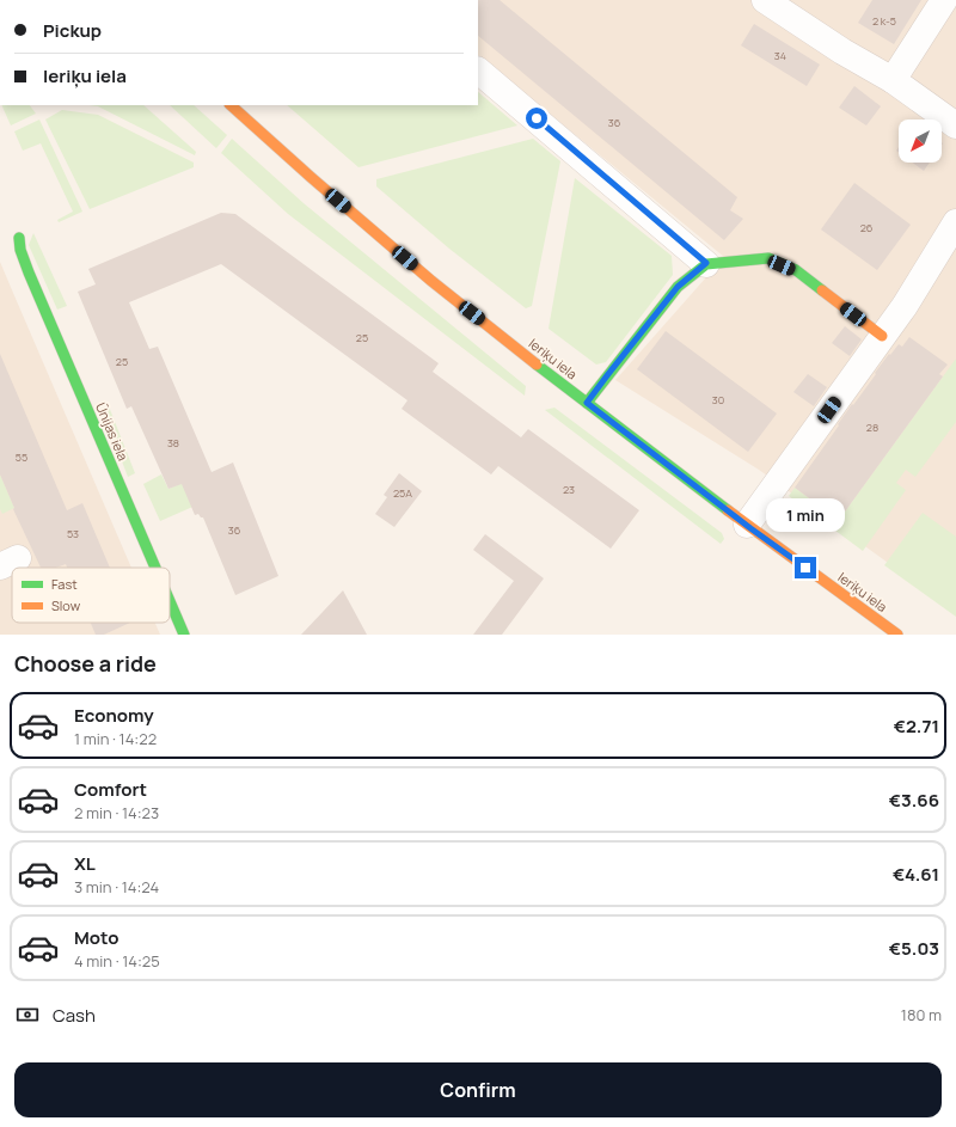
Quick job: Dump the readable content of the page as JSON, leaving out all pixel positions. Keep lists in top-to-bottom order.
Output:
{
  "streets": {
    "main road": ["Ieriķu iela", "Ūnijas iela"]
  },
  "house_numbers": [
    "2 k-5",
    "34",
    "36",
    "26",
    "25",
    "25",
    "30",
    "28",
    "38",
    "55",
    "23",
    "25A",
    "36",
    "53"
  ],
  "legend": ["Fast", "Slow"],
  "north": "bottom left",
  "page": {
    "banner": ["Pickup", "Ieriķu iela"],
    "bubble": "1 min",
    "heading": "Choose a ride",
    "list": [
      {
        "name": "Economy",
        "note": "1 min · 14:22",
        "value": "€2.71"
      },
      {
        "name": "Comfort",
        "note": "2 min · 14:23",
        "value": "€3.66"
      },
      {
        "name": "XL",
        "note": "3 min · 14:24",
        "value": "€4.61"
      },
      {
        "name": "Moto",
        "note": "4 min · 14:25",
        "value": "€5.03"
      }
    ],
    "pay": ["Cash", "180 m"],
    "buttons": "Confirm"
  }
}
